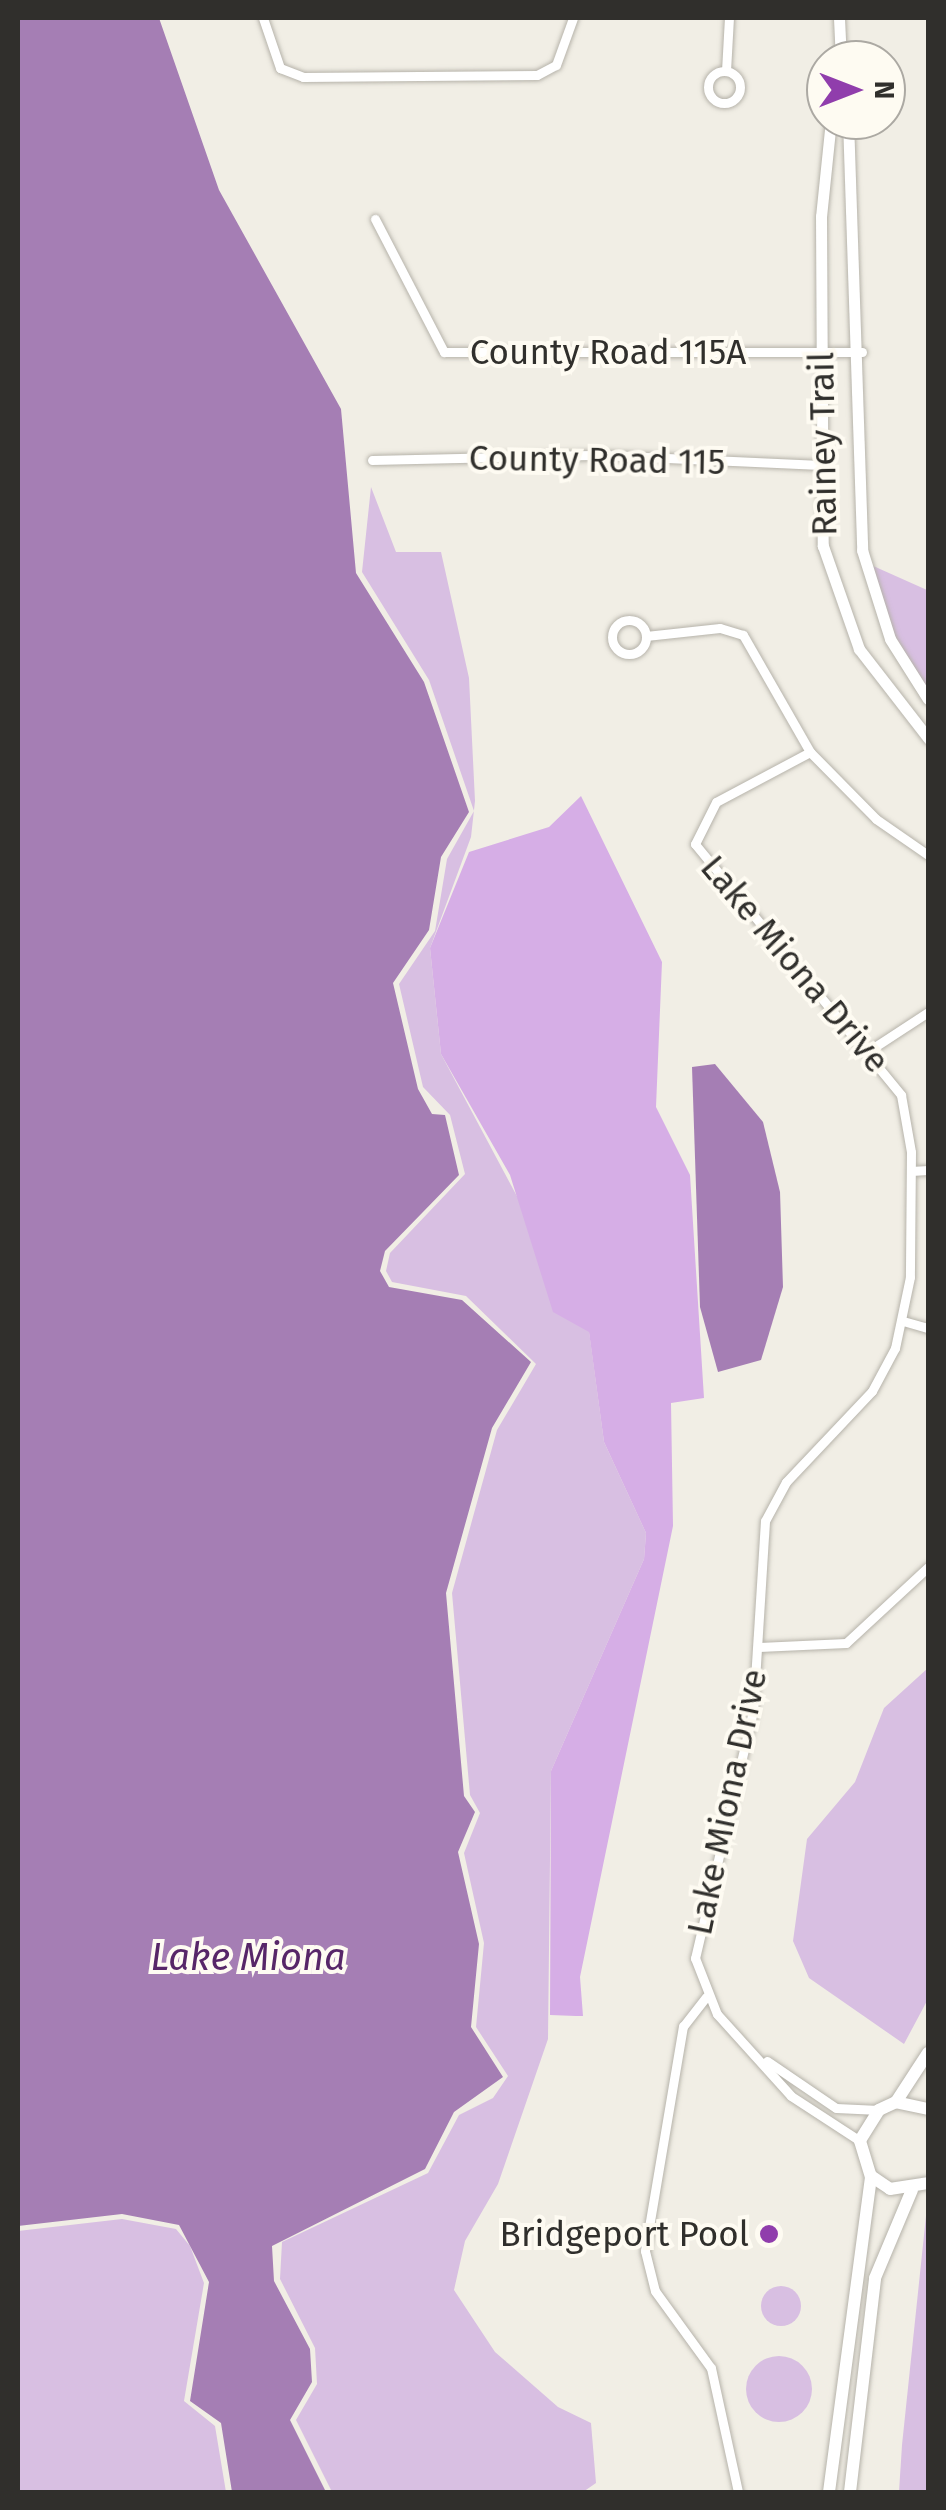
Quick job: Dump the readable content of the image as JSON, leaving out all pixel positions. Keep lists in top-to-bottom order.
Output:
{
  "streets": {
    "street": [
      "County Road 115A",
      "Rainey Trail",
      "County Road 115",
      "Lake Miona Drive"
    ]
  },
  "crossings": [
    ["County Road 115A", "Rainey Trail"],
    ["Rainey Trail", "County Road 115"]
  ],
  "water": ["Lake Miona"],
  "places": ["Bridgeport Pool"],
  "north": "right"
}
